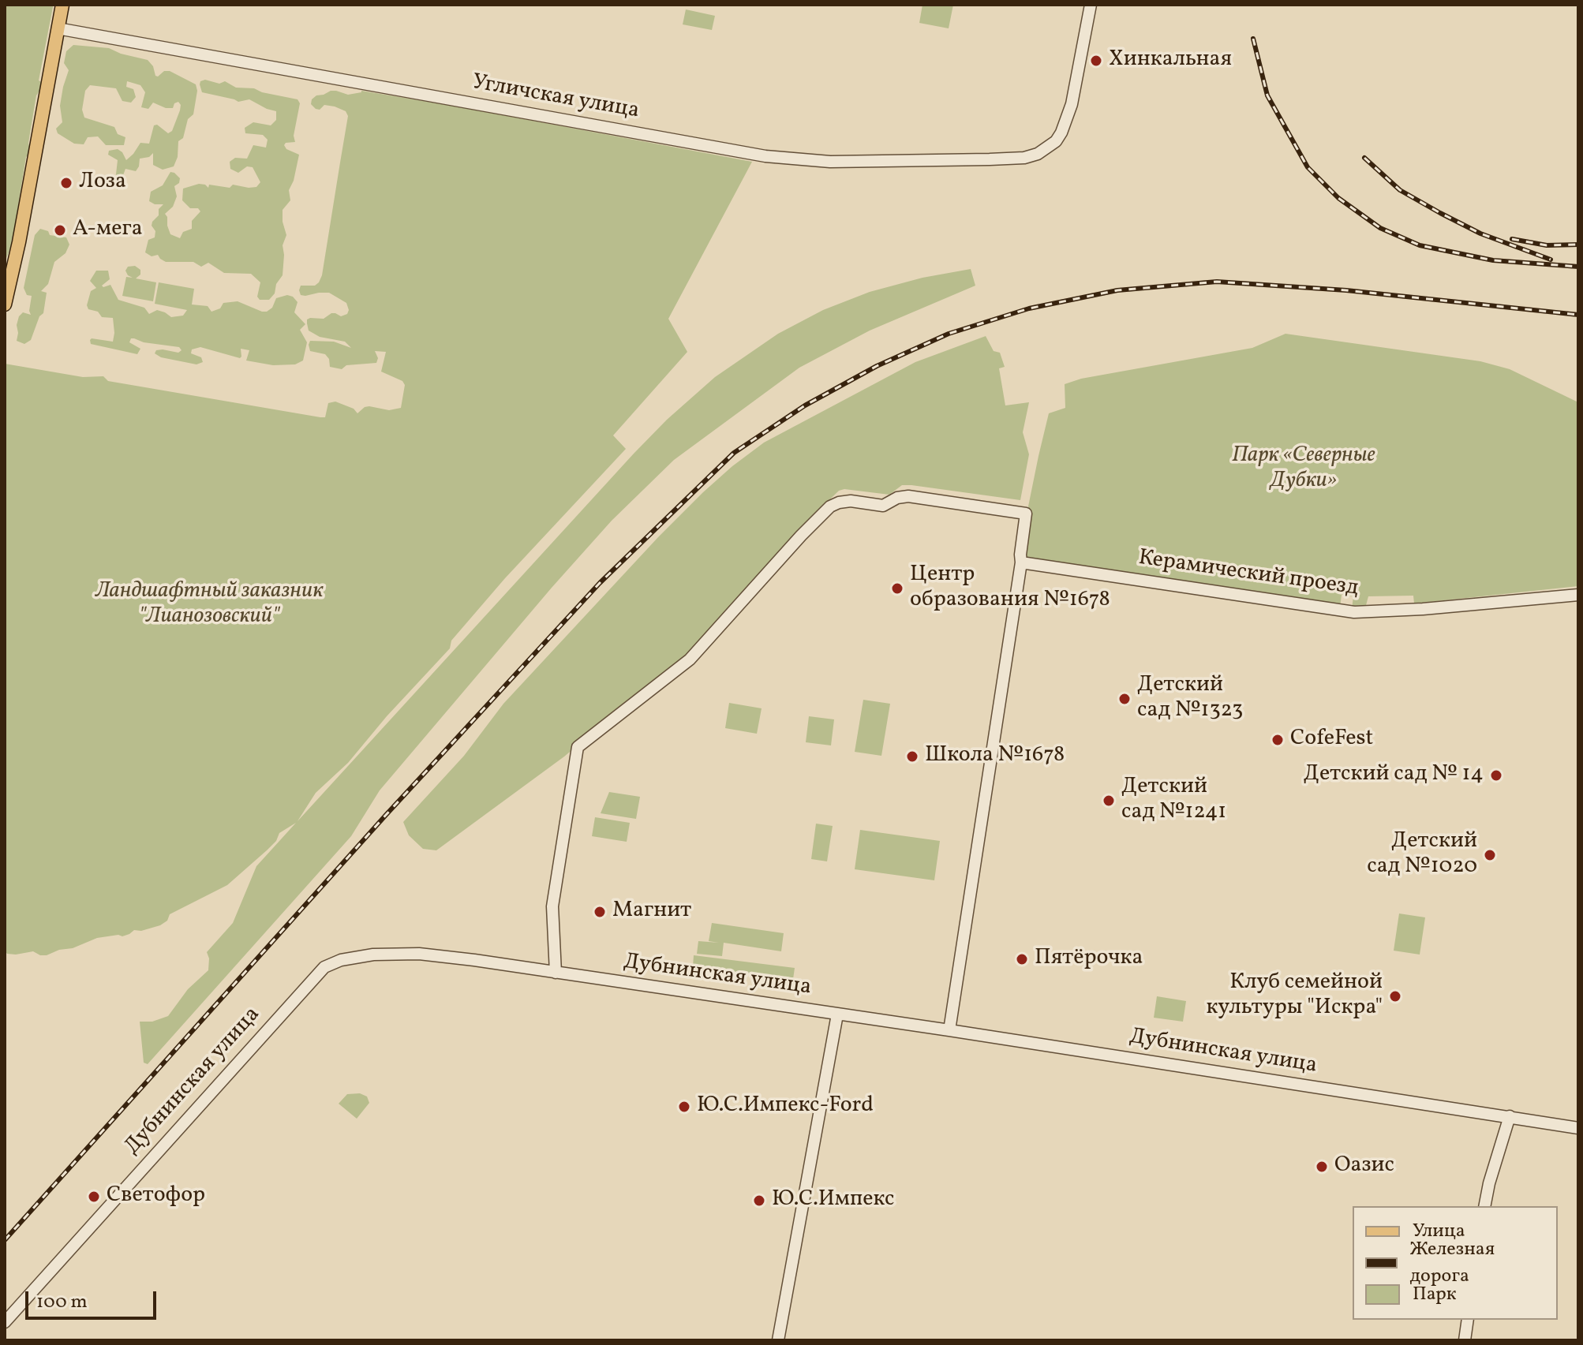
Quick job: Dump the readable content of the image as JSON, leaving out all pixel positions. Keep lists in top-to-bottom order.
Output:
{
  "streets": {
    "street": ["Угличская улица", "Керамический проезд", "Дубнинская улица"]
  },
  "parks": ["Парк «Северные Дубки»", "Ландшафтный заказник \"Лианозовский\""],
  "places": [
    "Хинкальная",
    "Лоза",
    "А-мега",
    "Центр образования №1678",
    "Детский сад №1323",
    "CofeFest",
    "Школа №1678",
    "Детский сад № 14",
    "Детский сад №1241",
    "Детский сад №1020",
    "Магнит",
    "Пятёрочка",
    "Клуб семейной культуры \"Искра\"",
    "Ю.С.Импекс-Ford",
    "Оазис",
    "Светофор",
    "Ю.С.Импекс"
  ],
  "legend": ["Улица", "Железная дорога", "Парк"],
  "scale_bar": "100 m"
}
